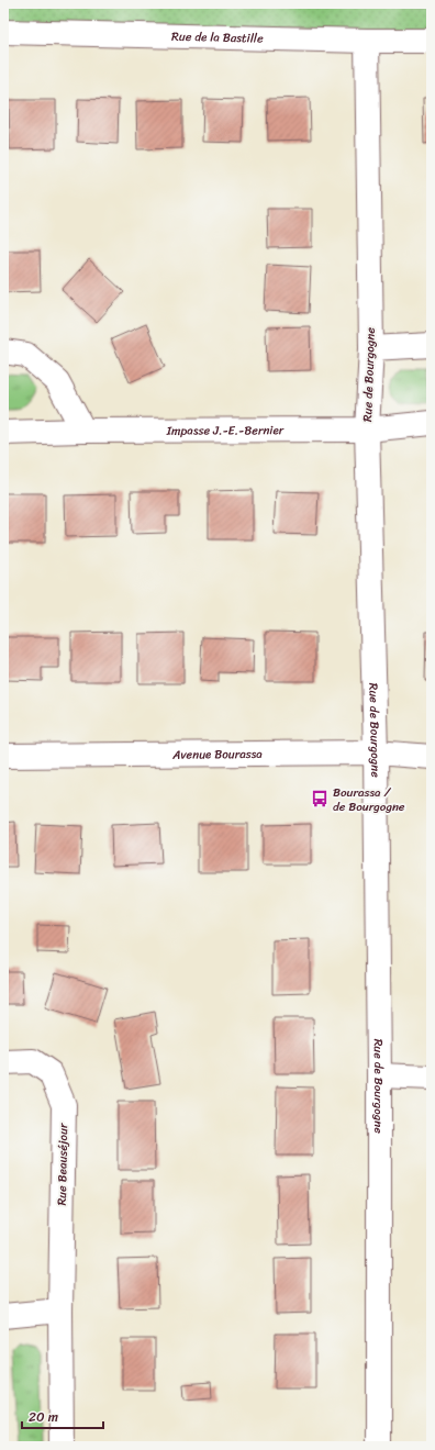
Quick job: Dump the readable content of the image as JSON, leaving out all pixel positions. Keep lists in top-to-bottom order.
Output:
{
  "streets": {
    "street": [
      "Rue de la Bastille",
      "Rue de Bourgogne",
      "Impasse J.-E.-Bernier",
      "Avenue Bourassa",
      "Rue Beauséjour"
    ]
  },
  "crossings": [
    ["Rue de la Bastille", "Rue de Bourgogne"],
    ["Rue de Bourgogne", "Impasse J.-E.-Bernier"],
    ["Rue de Bourgogne", "Avenue Bourassa"]
  ],
  "places": {
    "bus stop": ["Bourassa / de Bourgogne"]
  },
  "scale_bar": "20 m"
}
